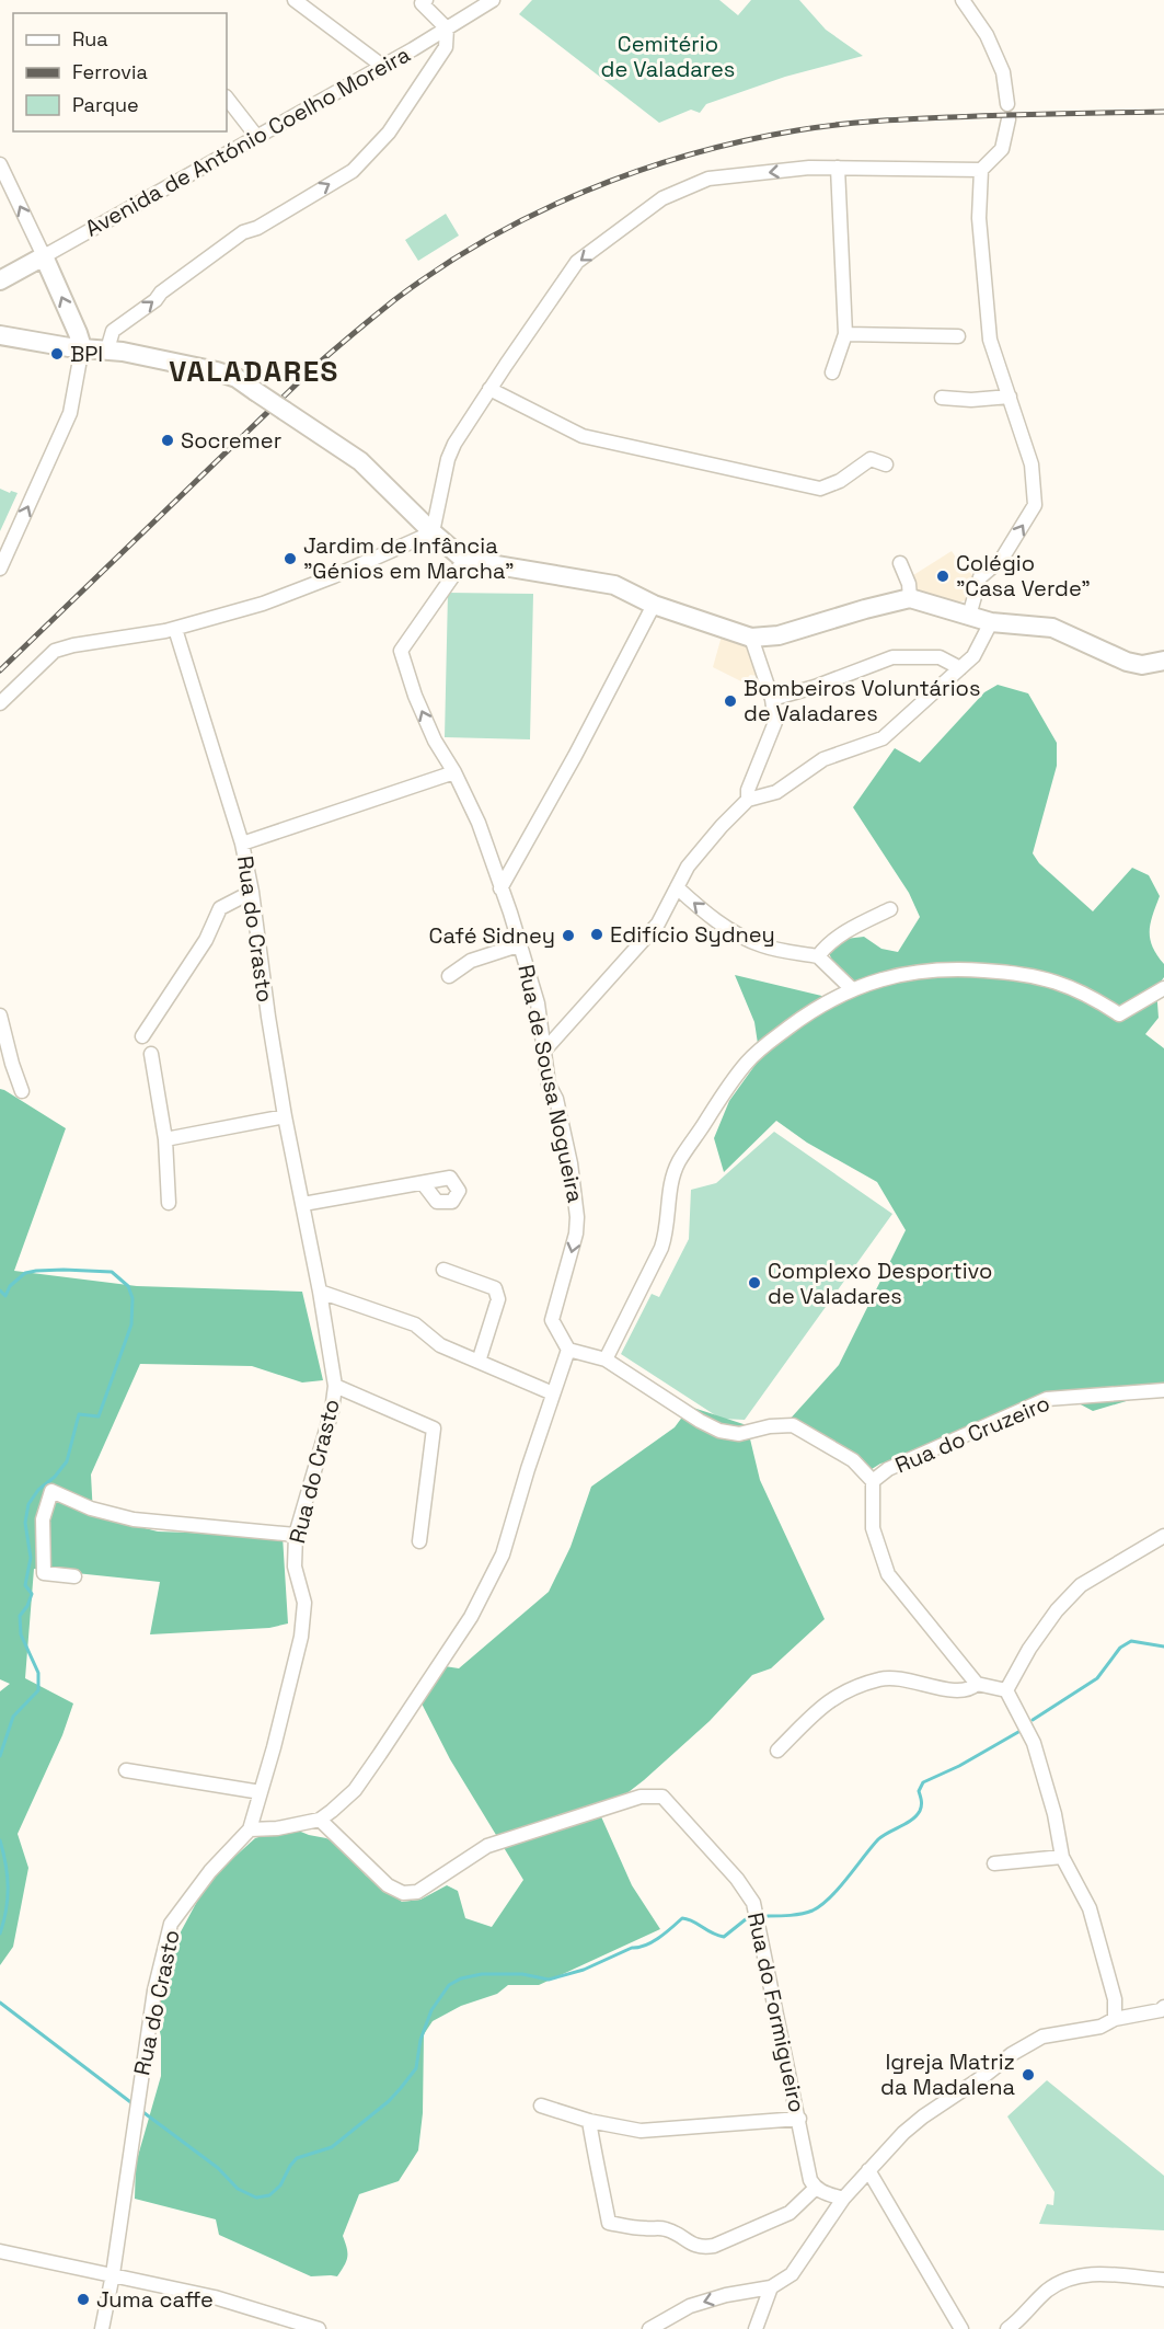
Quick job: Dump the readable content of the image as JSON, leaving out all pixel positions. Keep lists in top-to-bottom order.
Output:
{
  "streets": {
    "main road": ["Avenida de António Coelho Moreira"],
    "street": [
      "Rua do Crasto",
      "Rua de Sousa Nogueira",
      "Rua do Cruzeiro",
      "Rua do Formigueiro"
    ]
  },
  "districts": ["VALADARES"],
  "parks": ["Cemitério de Valadares"],
  "places": [
    "BPI",
    "Socremer",
    "Jardim de Infância \"Génios em Marcha\"",
    "Colégio \"Casa Verde\"",
    "Bombeiros Voluntários de Valadares",
    "Edifício Sydney",
    "Café Sidney",
    "Complexo Desportivo de Valadares",
    "Igreja Matriz da Madalena",
    "Juma caffe"
  ],
  "legend": ["Rua", "Ferrovia", "Parque"]
}
